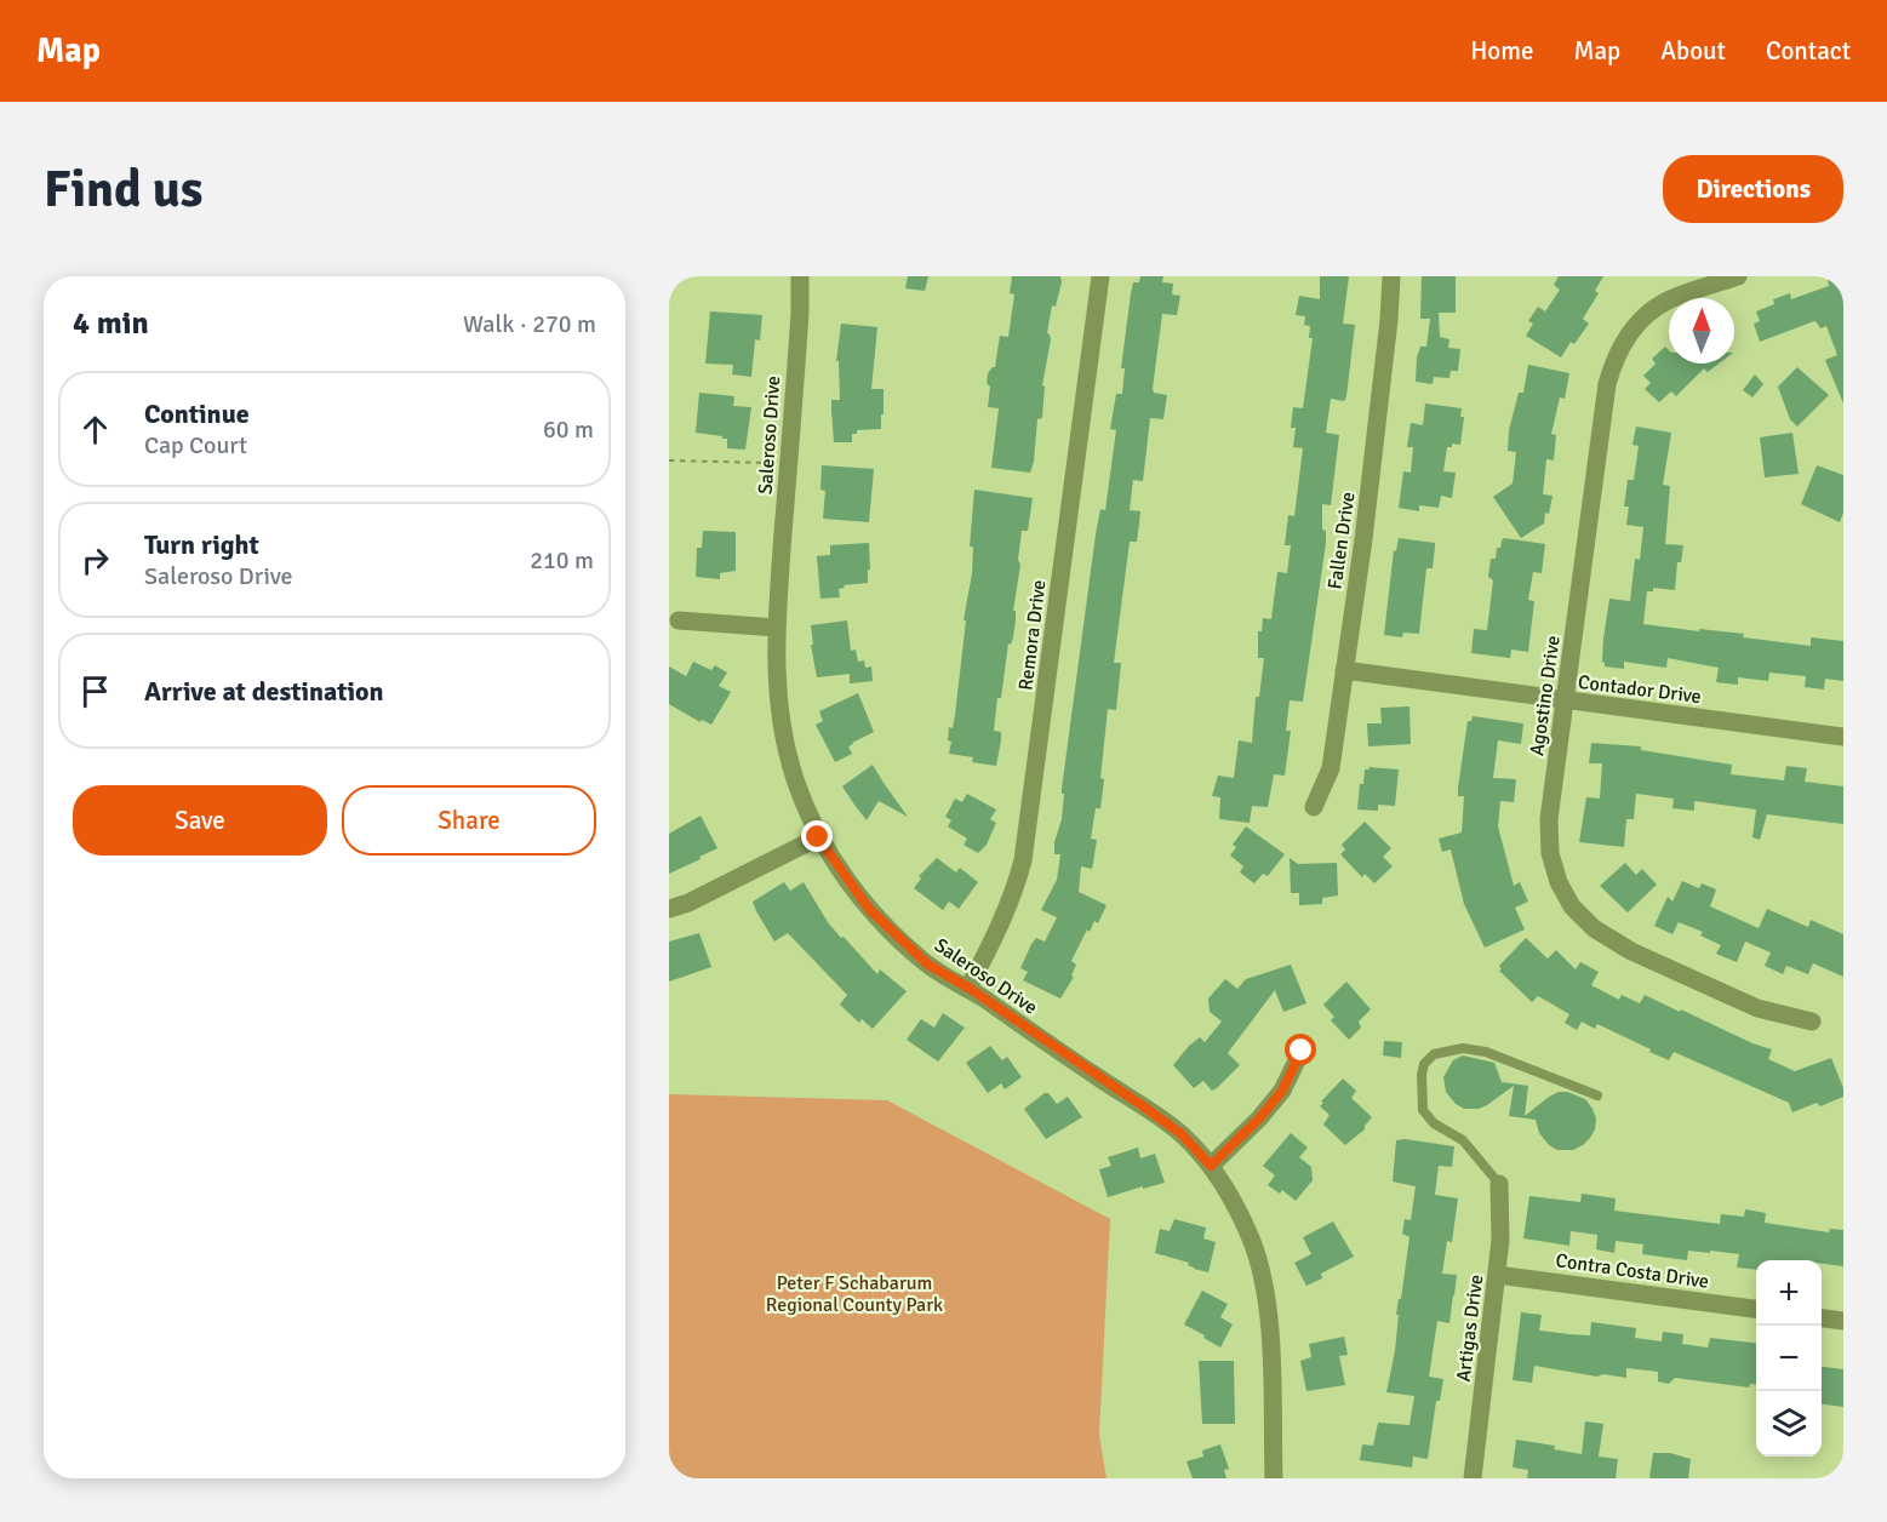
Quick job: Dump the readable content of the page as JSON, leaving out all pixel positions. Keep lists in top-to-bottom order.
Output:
{
  "streets": {
    "street": [
      "Saleroso Drive",
      "Fallen Drive",
      "Remora Drive",
      "Contador Drive",
      "Agostino Drive",
      "Contra Costa Drive",
      "Artigas Drive"
    ]
  },
  "crossings": [
    ["Saleroso Drive", "Remora Drive"],
    ["Fallen Drive", "Contador Drive"],
    ["Contador Drive", "Agostino Drive"],
    ["Contra Costa Drive", "Artigas Drive"]
  ],
  "parks": ["Peter F Schabarum Regional County Park"],
  "north": "top",
  "page": {
    "header": "Map",
    "nav": [
      "Home",
      "Map",
      "About",
      "Contact"
    ],
    "buttons": [
      "Directions",
      ["Save", "Share"]
    ],
    "title": "Find us",
    "heading": ["4 min", "Walk · 270 m"],
    "list": [
      ["Continue", "Cap Court", "60 m"],
      ["Turn right", "Saleroso Drive", "210 m"],
      "Arrive at destination"
    ],
    "map_buttons": ["+", "−"]
  }
}
